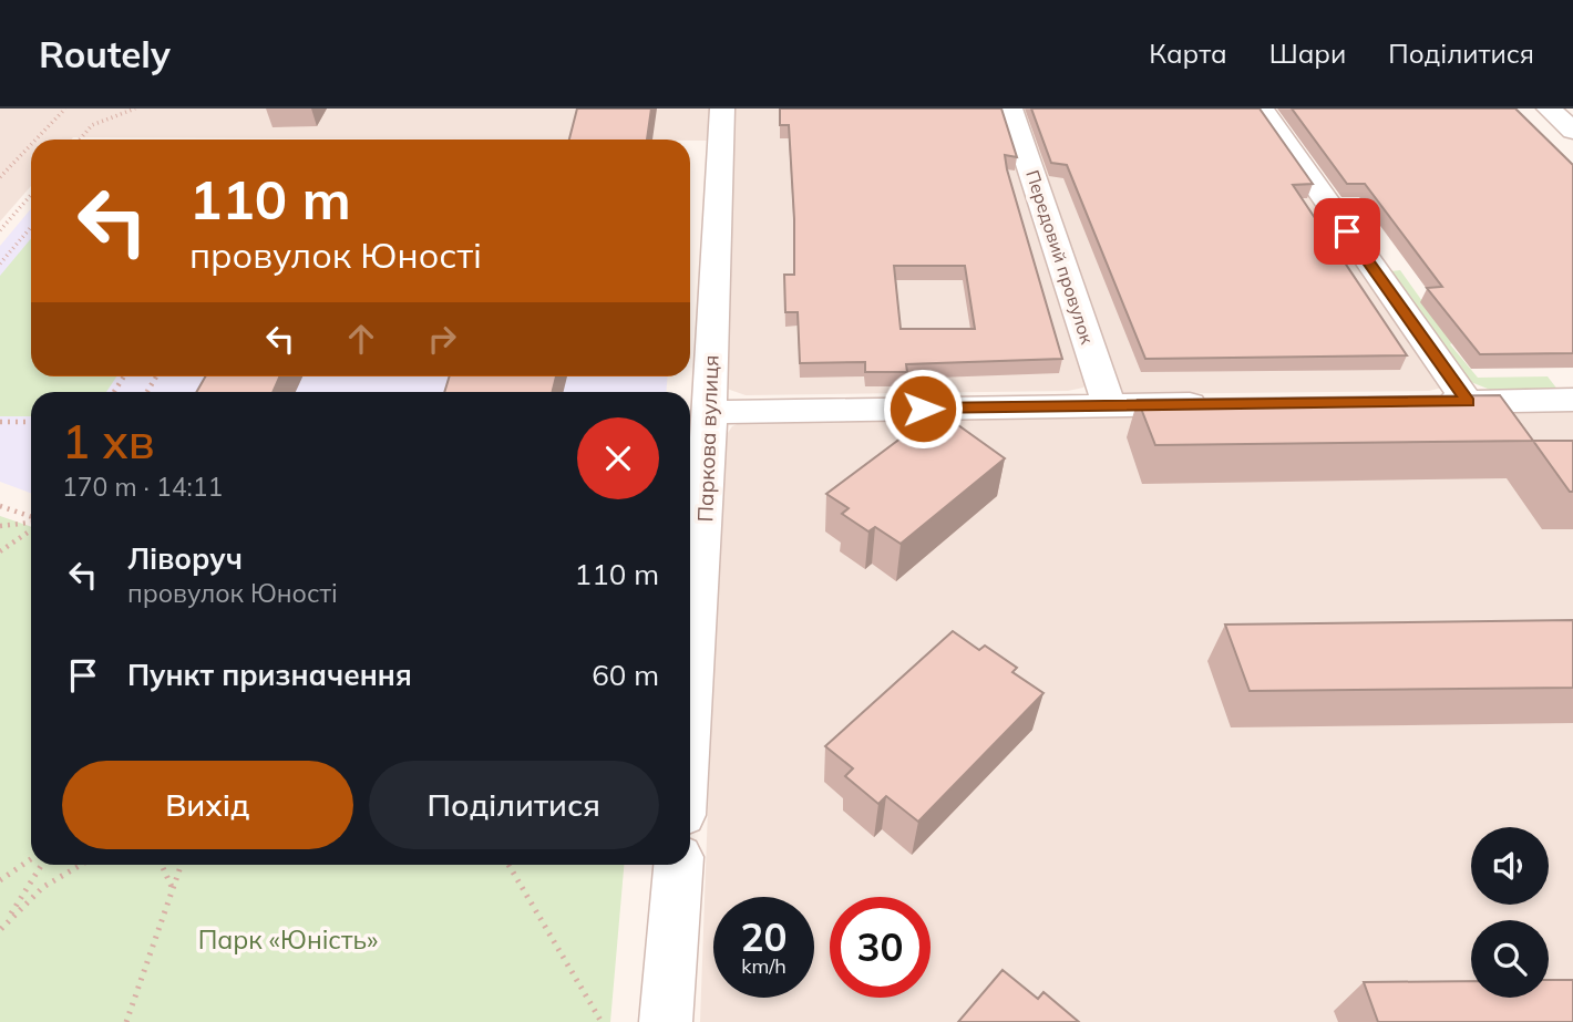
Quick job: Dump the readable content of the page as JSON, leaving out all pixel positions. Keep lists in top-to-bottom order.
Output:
{
  "streets": {
    "street": ["Передовий провулок", "Паркова вулиця"]
  },
  "parks": ["Парк «Юність»"],
  "page": {
    "header": "Routely",
    "nav": ["Карта", "Шари", "Поділитися"],
    "turn": ["110 m", "провулок Юності"],
    "heading": ["1 хв", "170 m · 14:11"],
    "list": [
      {
        "name": "Ліворуч",
        "note": "провулок Юності",
        "value": "110 m"
      },
      {
        "name": "Пункт призначення",
        "value": "60 m"
      }
    ],
    "buttons": ["Вихід", "Поділитися"],
    "speed": "20 km/h",
    "limit": "30"
  }
}
